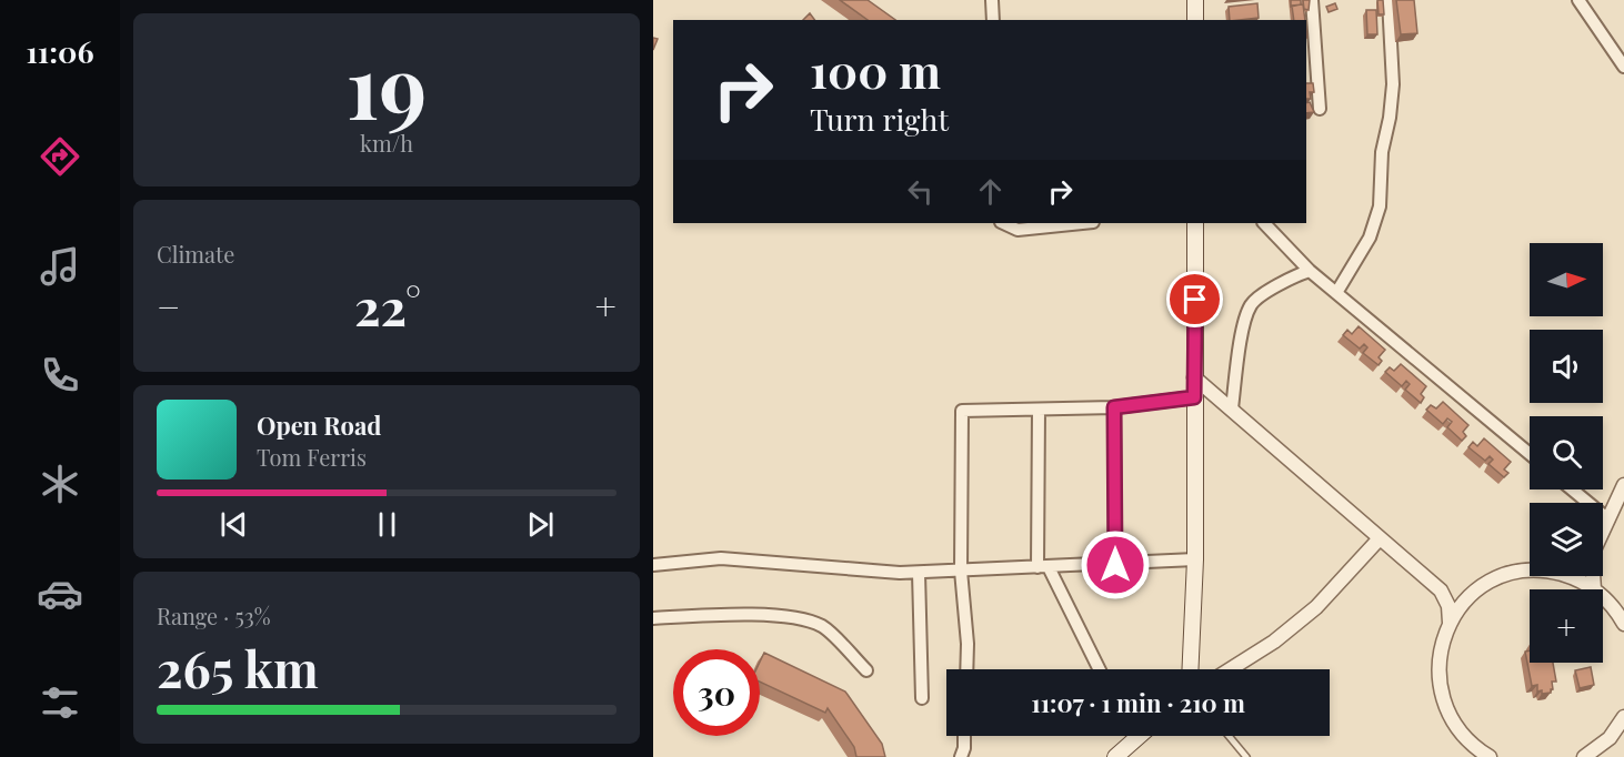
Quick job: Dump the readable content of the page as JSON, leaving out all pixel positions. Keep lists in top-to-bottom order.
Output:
{
  "north": "right",
  "page": {
    "tabs": "11:06",
    "tile": [
      ["19", "km/h"],
      "Climate",
      ["Range · 53%", "265 km"]
    ],
    "turn": ["100 m", "Turn right"],
    "map_buttons": "+",
    "heat": ["−", "22°", "+"],
    "song": ["Open Road", "Tom Ferris"],
    "limit": "30",
    "trip": "11:07 · 1 min · 210 m"
  }
}
